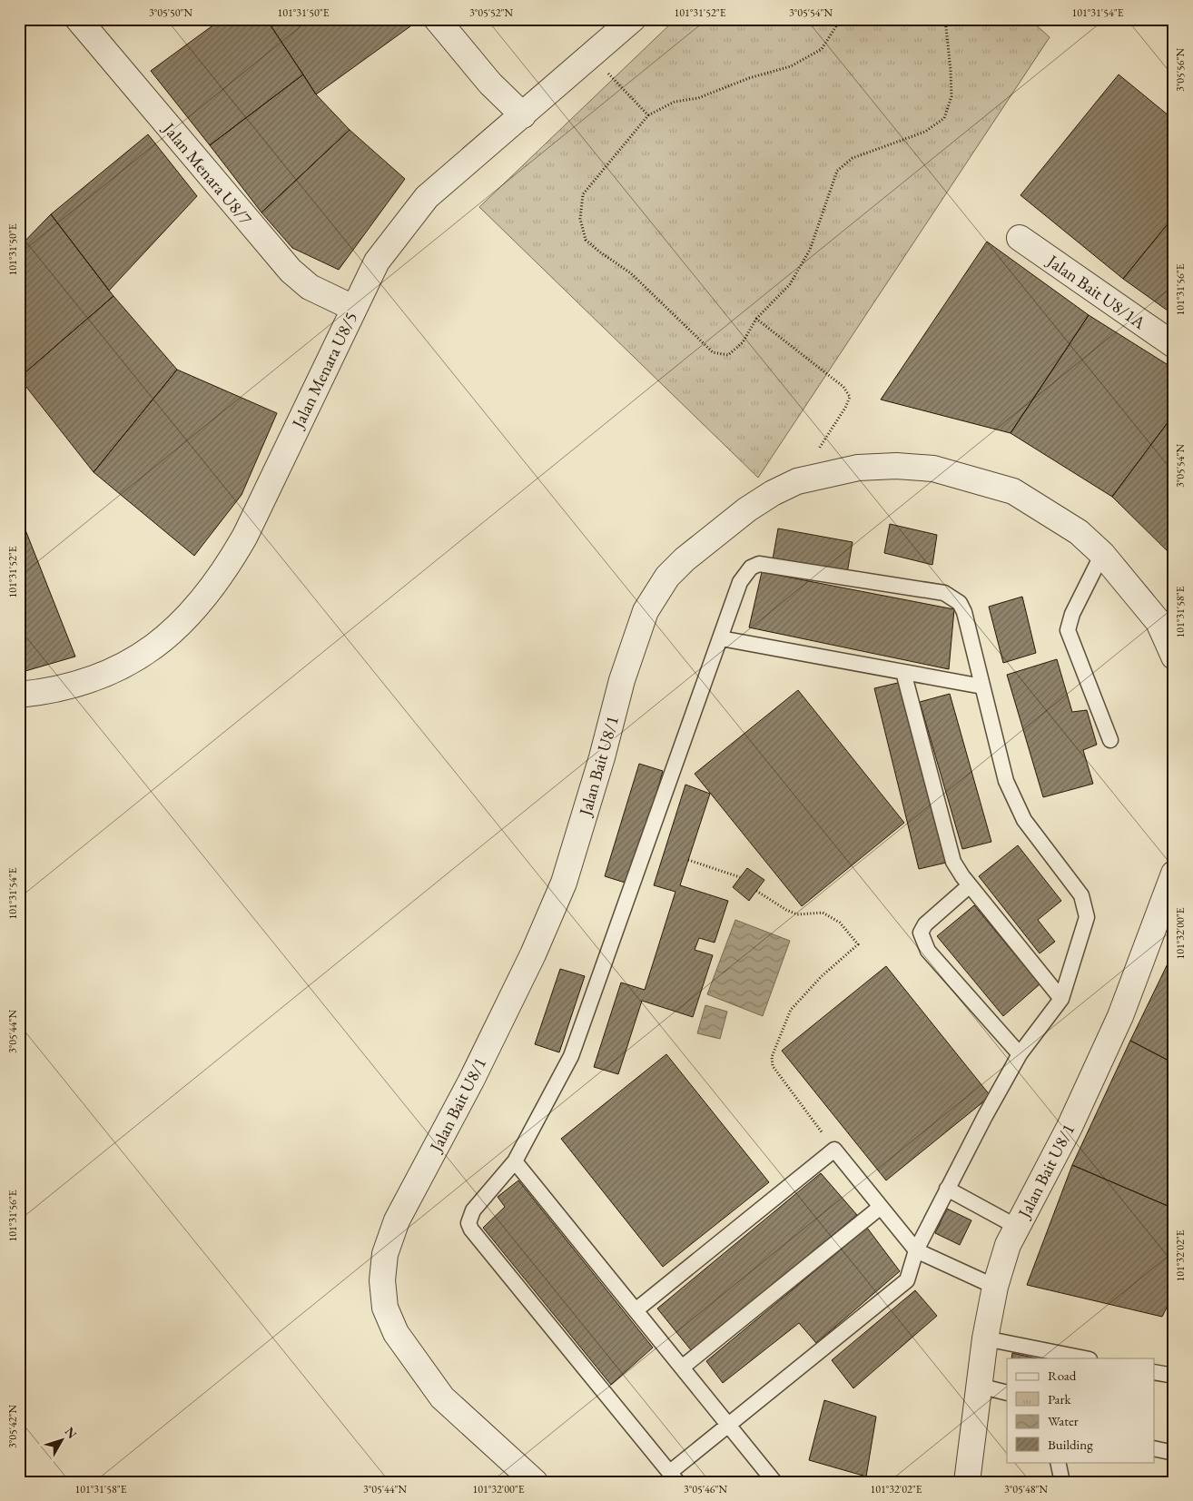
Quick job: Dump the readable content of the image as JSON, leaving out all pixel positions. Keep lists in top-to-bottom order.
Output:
{
  "streets": {
    "street": [
      "Jalan Menara U8/7",
      "Jalan Bait U8/1A",
      "Jalan Menara U8/5",
      "Jalan Bait U8/1"
    ]
  },
  "crossings": [
    ["Jalan Menara U8/7", "Jalan Menara U8/5"]
  ],
  "legend": [
    "Road",
    "Park",
    "Water",
    "Building"
  ],
  "north": "top right",
  "coordinates": [
    "3°05'50\"N",
    "101°31'50\"E",
    "3°05'52\"N",
    "101°31'52\"E",
    "3°05'54\"N",
    "101°31'54\"E",
    "3°05'56\"N",
    "101°31'56\"E",
    "101°31'58\"E",
    "101°32'00\"E",
    "3°05'44\"N",
    "101°32'02\"E",
    "3°05'42\"N",
    "3°05'46\"N",
    "3°05'48\"N"
  ]
}
